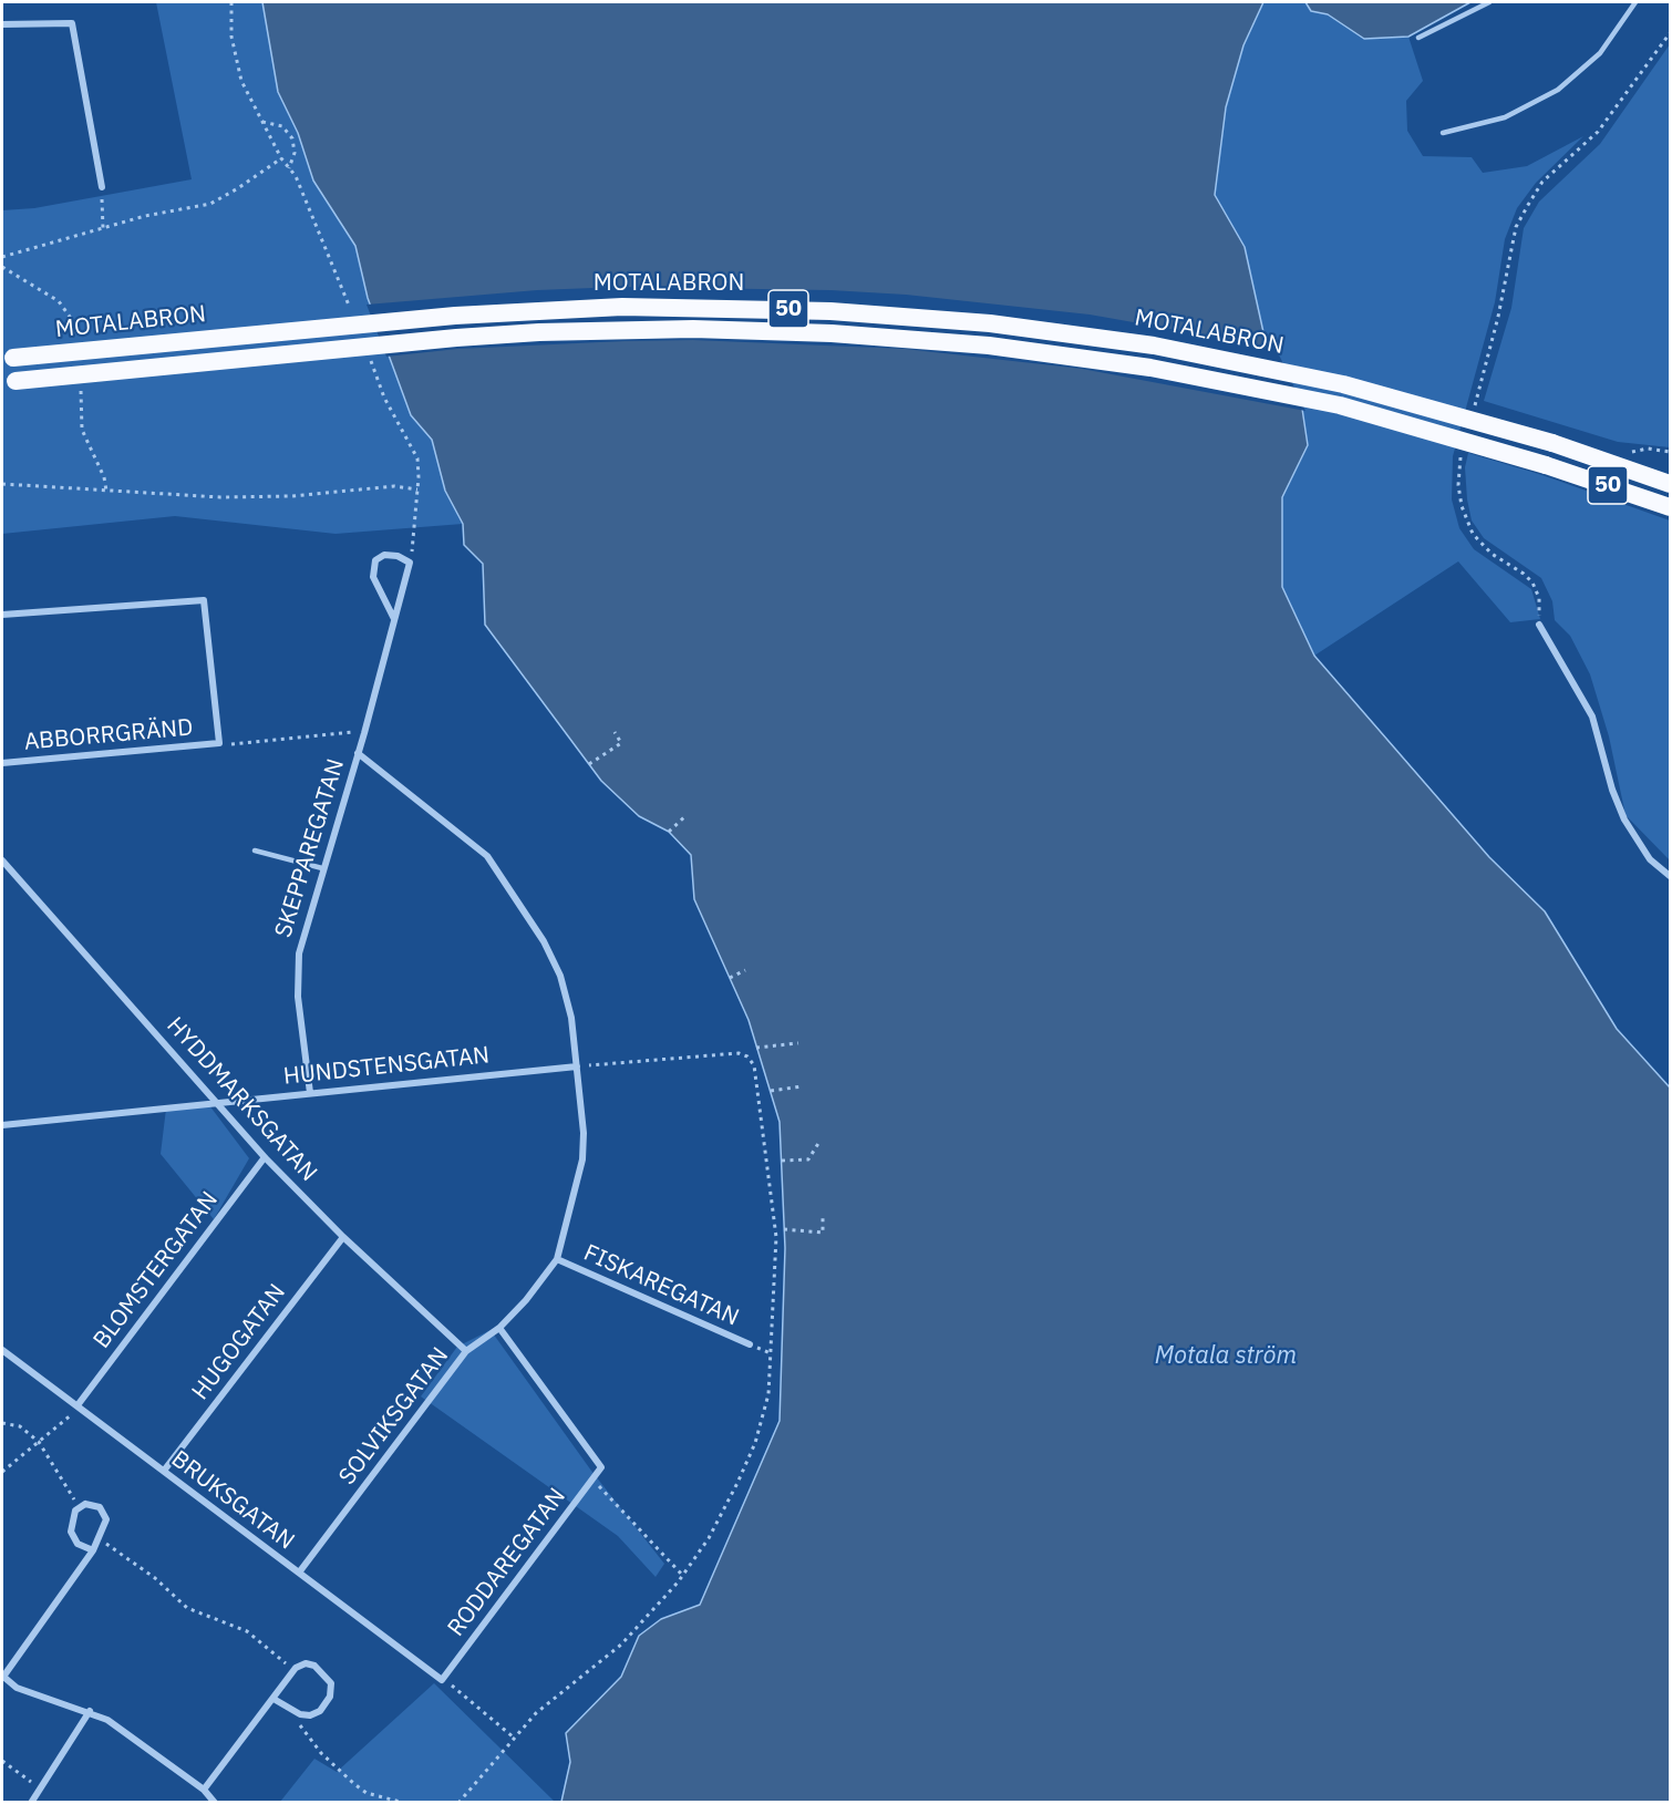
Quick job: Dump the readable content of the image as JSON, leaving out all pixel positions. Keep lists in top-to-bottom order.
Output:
{
  "streets": {
    "highway": ["MOTALABRON", "50"],
    "street": [
      "ABBORRGRÄND",
      "SKEPPAREGATAN",
      "HUNDSTENSGATAN",
      "HYDDMARKSGATAN",
      "BLOMSTERGATAN",
      "FISKAREGATAN",
      "HUGOGATAN",
      "SOLVIKSGATAN",
      "BRUKSGATAN",
      "RODDAREGATAN"
    ]
  },
  "crossings": [
    ["SKEPPAREGATAN", "HUNDSTENSGATAN"],
    ["SKEPPAREGATAN", "SOLVIKSGATAN"],
    ["HUNDSTENSGATAN", "HYDDMARKSGATAN"],
    ["HUNDSTENSGATAN", "SOLVIKSGATAN"],
    ["HYDDMARKSGATAN", "BLOMSTERGATAN"],
    ["HYDDMARKSGATAN", "HUGOGATAN"],
    ["HYDDMARKSGATAN", "SOLVIKSGATAN"],
    ["BLOMSTERGATAN", "BRUKSGATAN"],
    ["FISKAREGATAN", "SOLVIKSGATAN"],
    ["HUGOGATAN", "BRUKSGATAN"],
    ["SOLVIKSGATAN", "BRUKSGATAN"],
    ["SOLVIKSGATAN", "RODDAREGATAN"],
    ["BRUKSGATAN", "RODDAREGATAN"]
  ],
  "water": ["Motala ström"]
}
